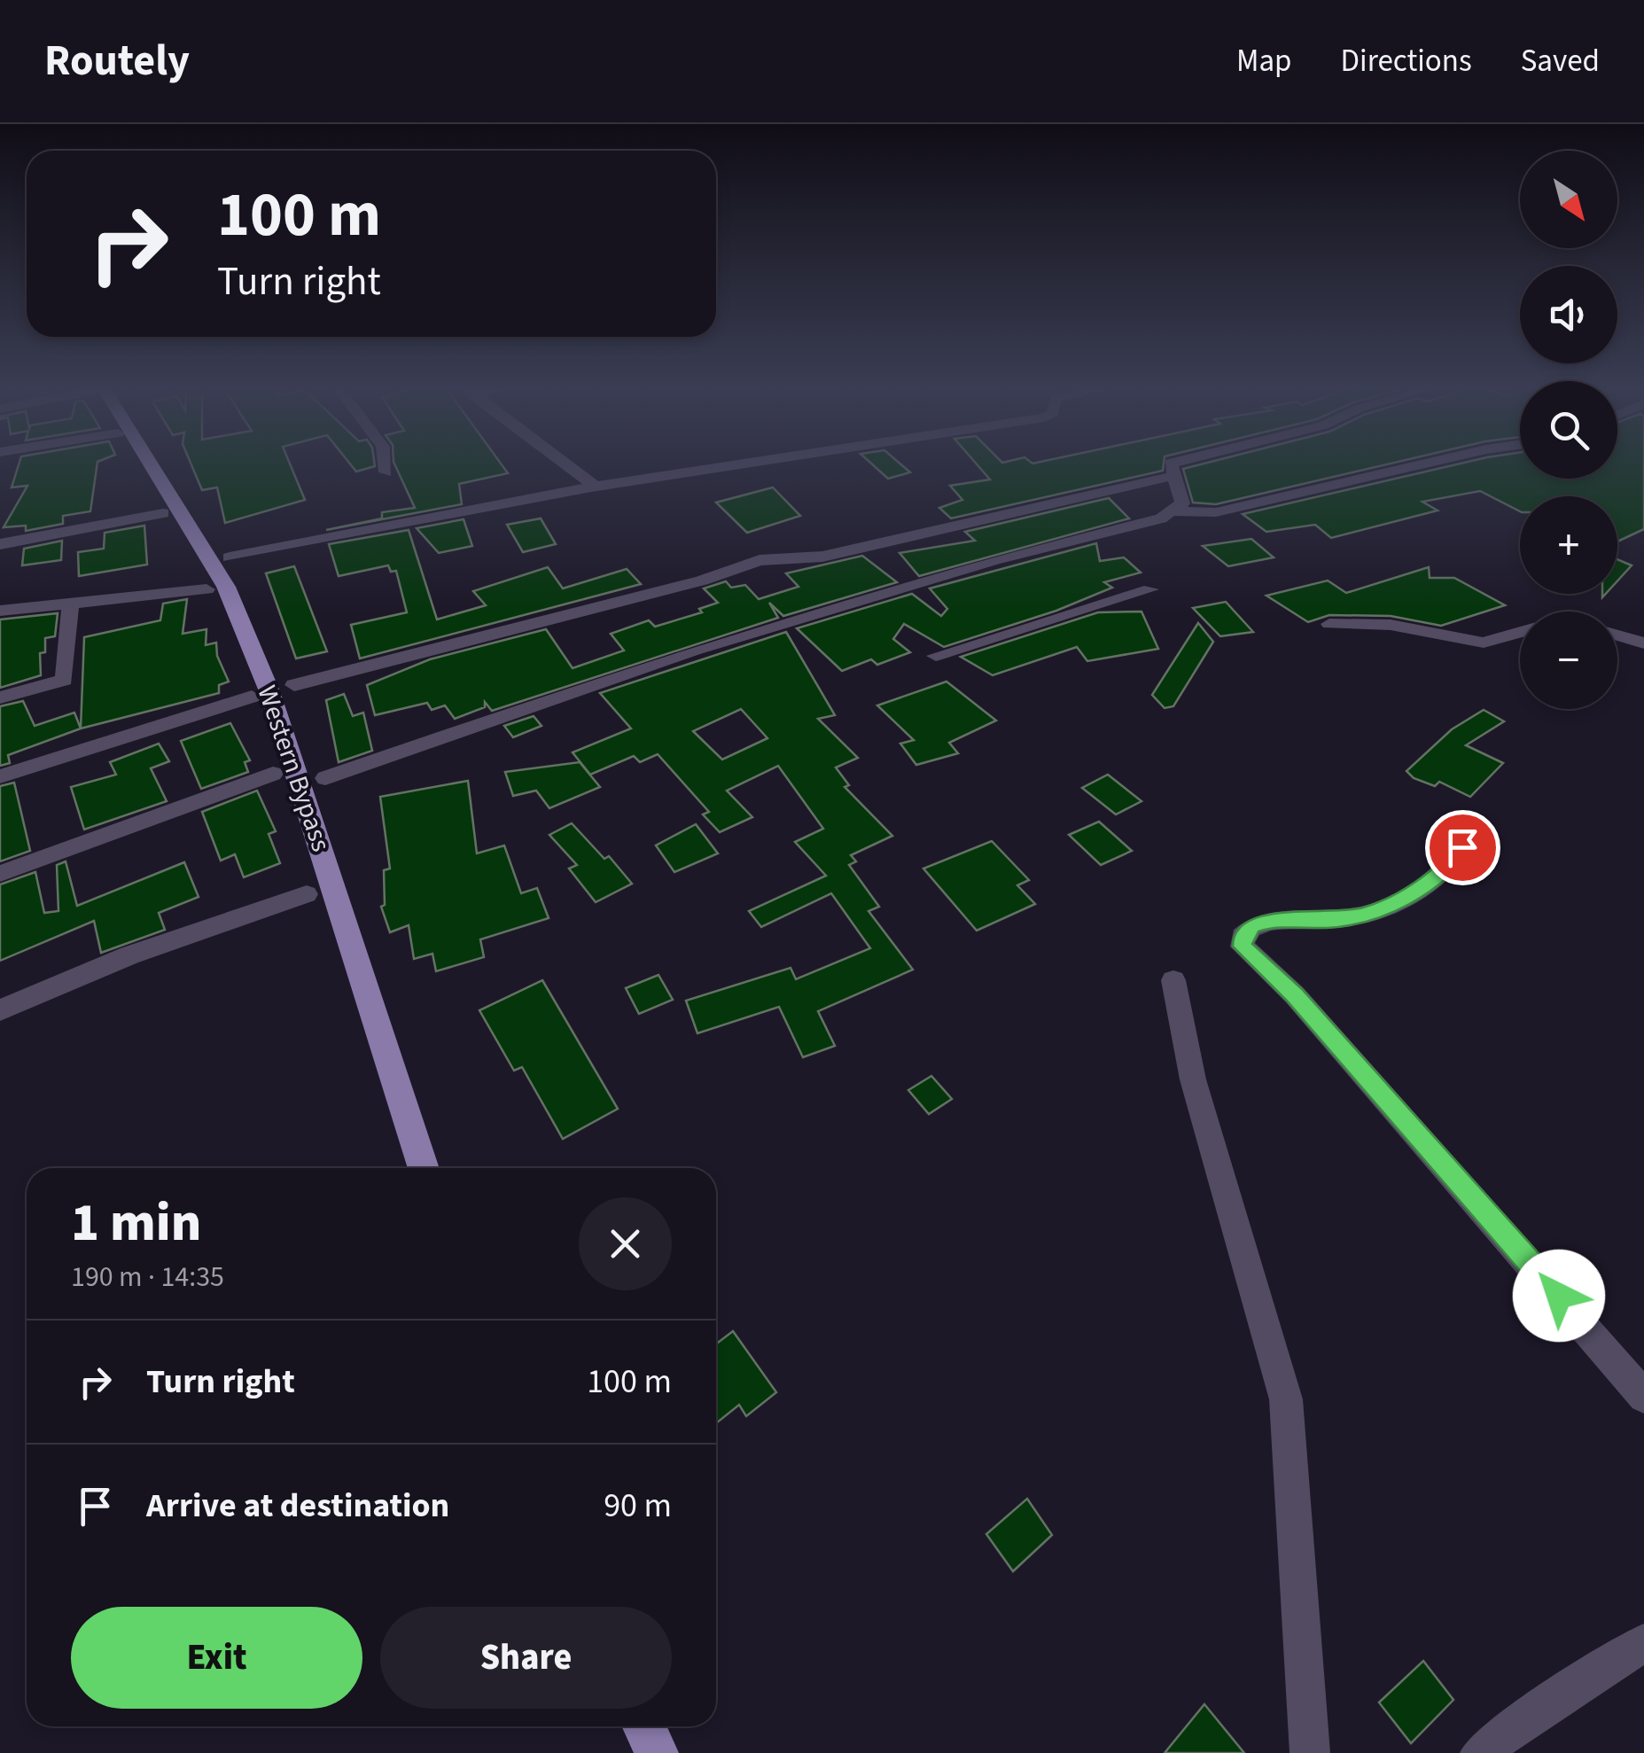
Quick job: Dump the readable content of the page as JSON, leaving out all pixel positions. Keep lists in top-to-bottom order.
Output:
{
  "streets": {
    "main road": ["Western Bypass"]
  },
  "north": "bottom right",
  "page": {
    "header": "Routely",
    "nav": ["Map", "Directions", "Saved"],
    "map_buttons": ["+", "−"],
    "turn": ["100 m", "Turn right"],
    "heading": ["1 min", "190 m · 14:35"],
    "list": [
      {
        "name": "Turn right",
        "value": "100 m"
      },
      {
        "name": "Arrive at destination",
        "value": "90 m"
      }
    ],
    "buttons": ["Exit", "Share"]
  }
}
